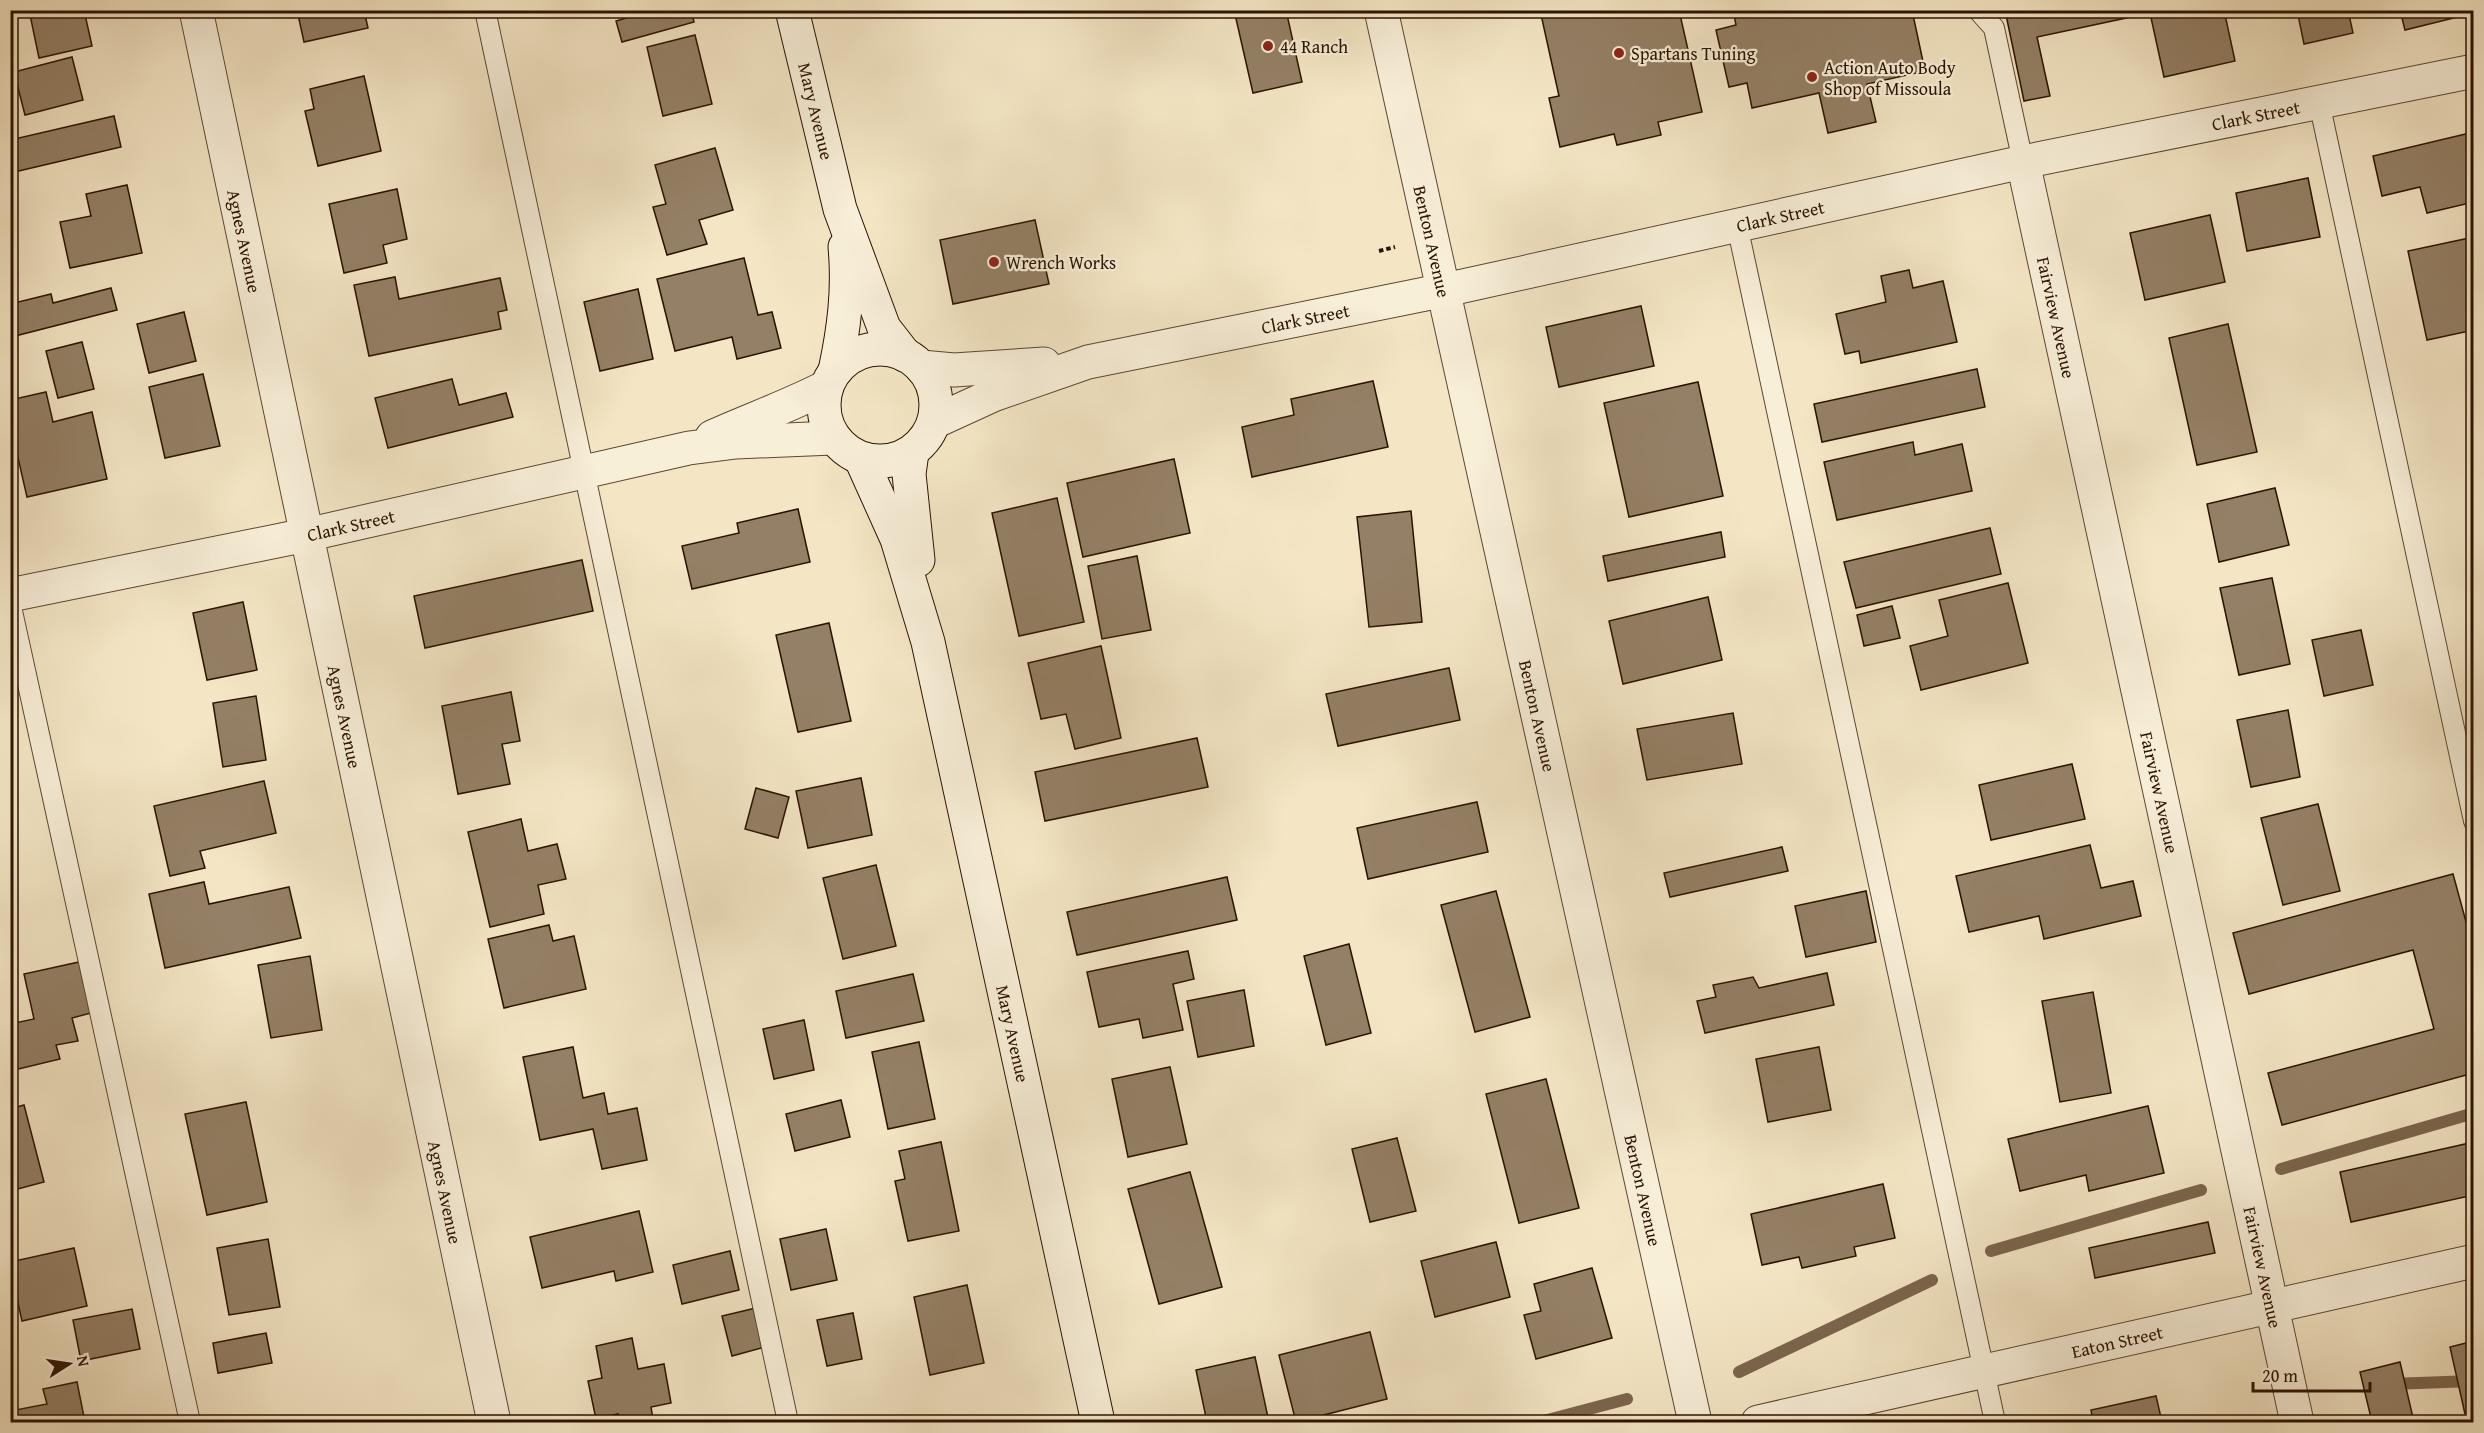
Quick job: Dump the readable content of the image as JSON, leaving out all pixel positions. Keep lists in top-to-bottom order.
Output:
{
  "streets": {
    "street": [
      "Mary Avenue",
      "Clark Street",
      "Agnes Avenue",
      "Benton Avenue",
      "Fairview Avenue",
      "Eaton Street"
    ]
  },
  "crossings": [
    ["Mary Avenue", "Clark Street"],
    ["Clark Street", "Agnes Avenue"],
    ["Clark Street", "Benton Avenue"],
    ["Clark Street", "Fairview Avenue"],
    ["Fairview Avenue", "Eaton Street"]
  ],
  "places": [
    "44 Ranch",
    "Spartans Tuning",
    "Action Auto Body Shop of Missoula",
    "Wrench Works"
  ],
  "scale_bar": "20 m",
  "north": "right"
}
